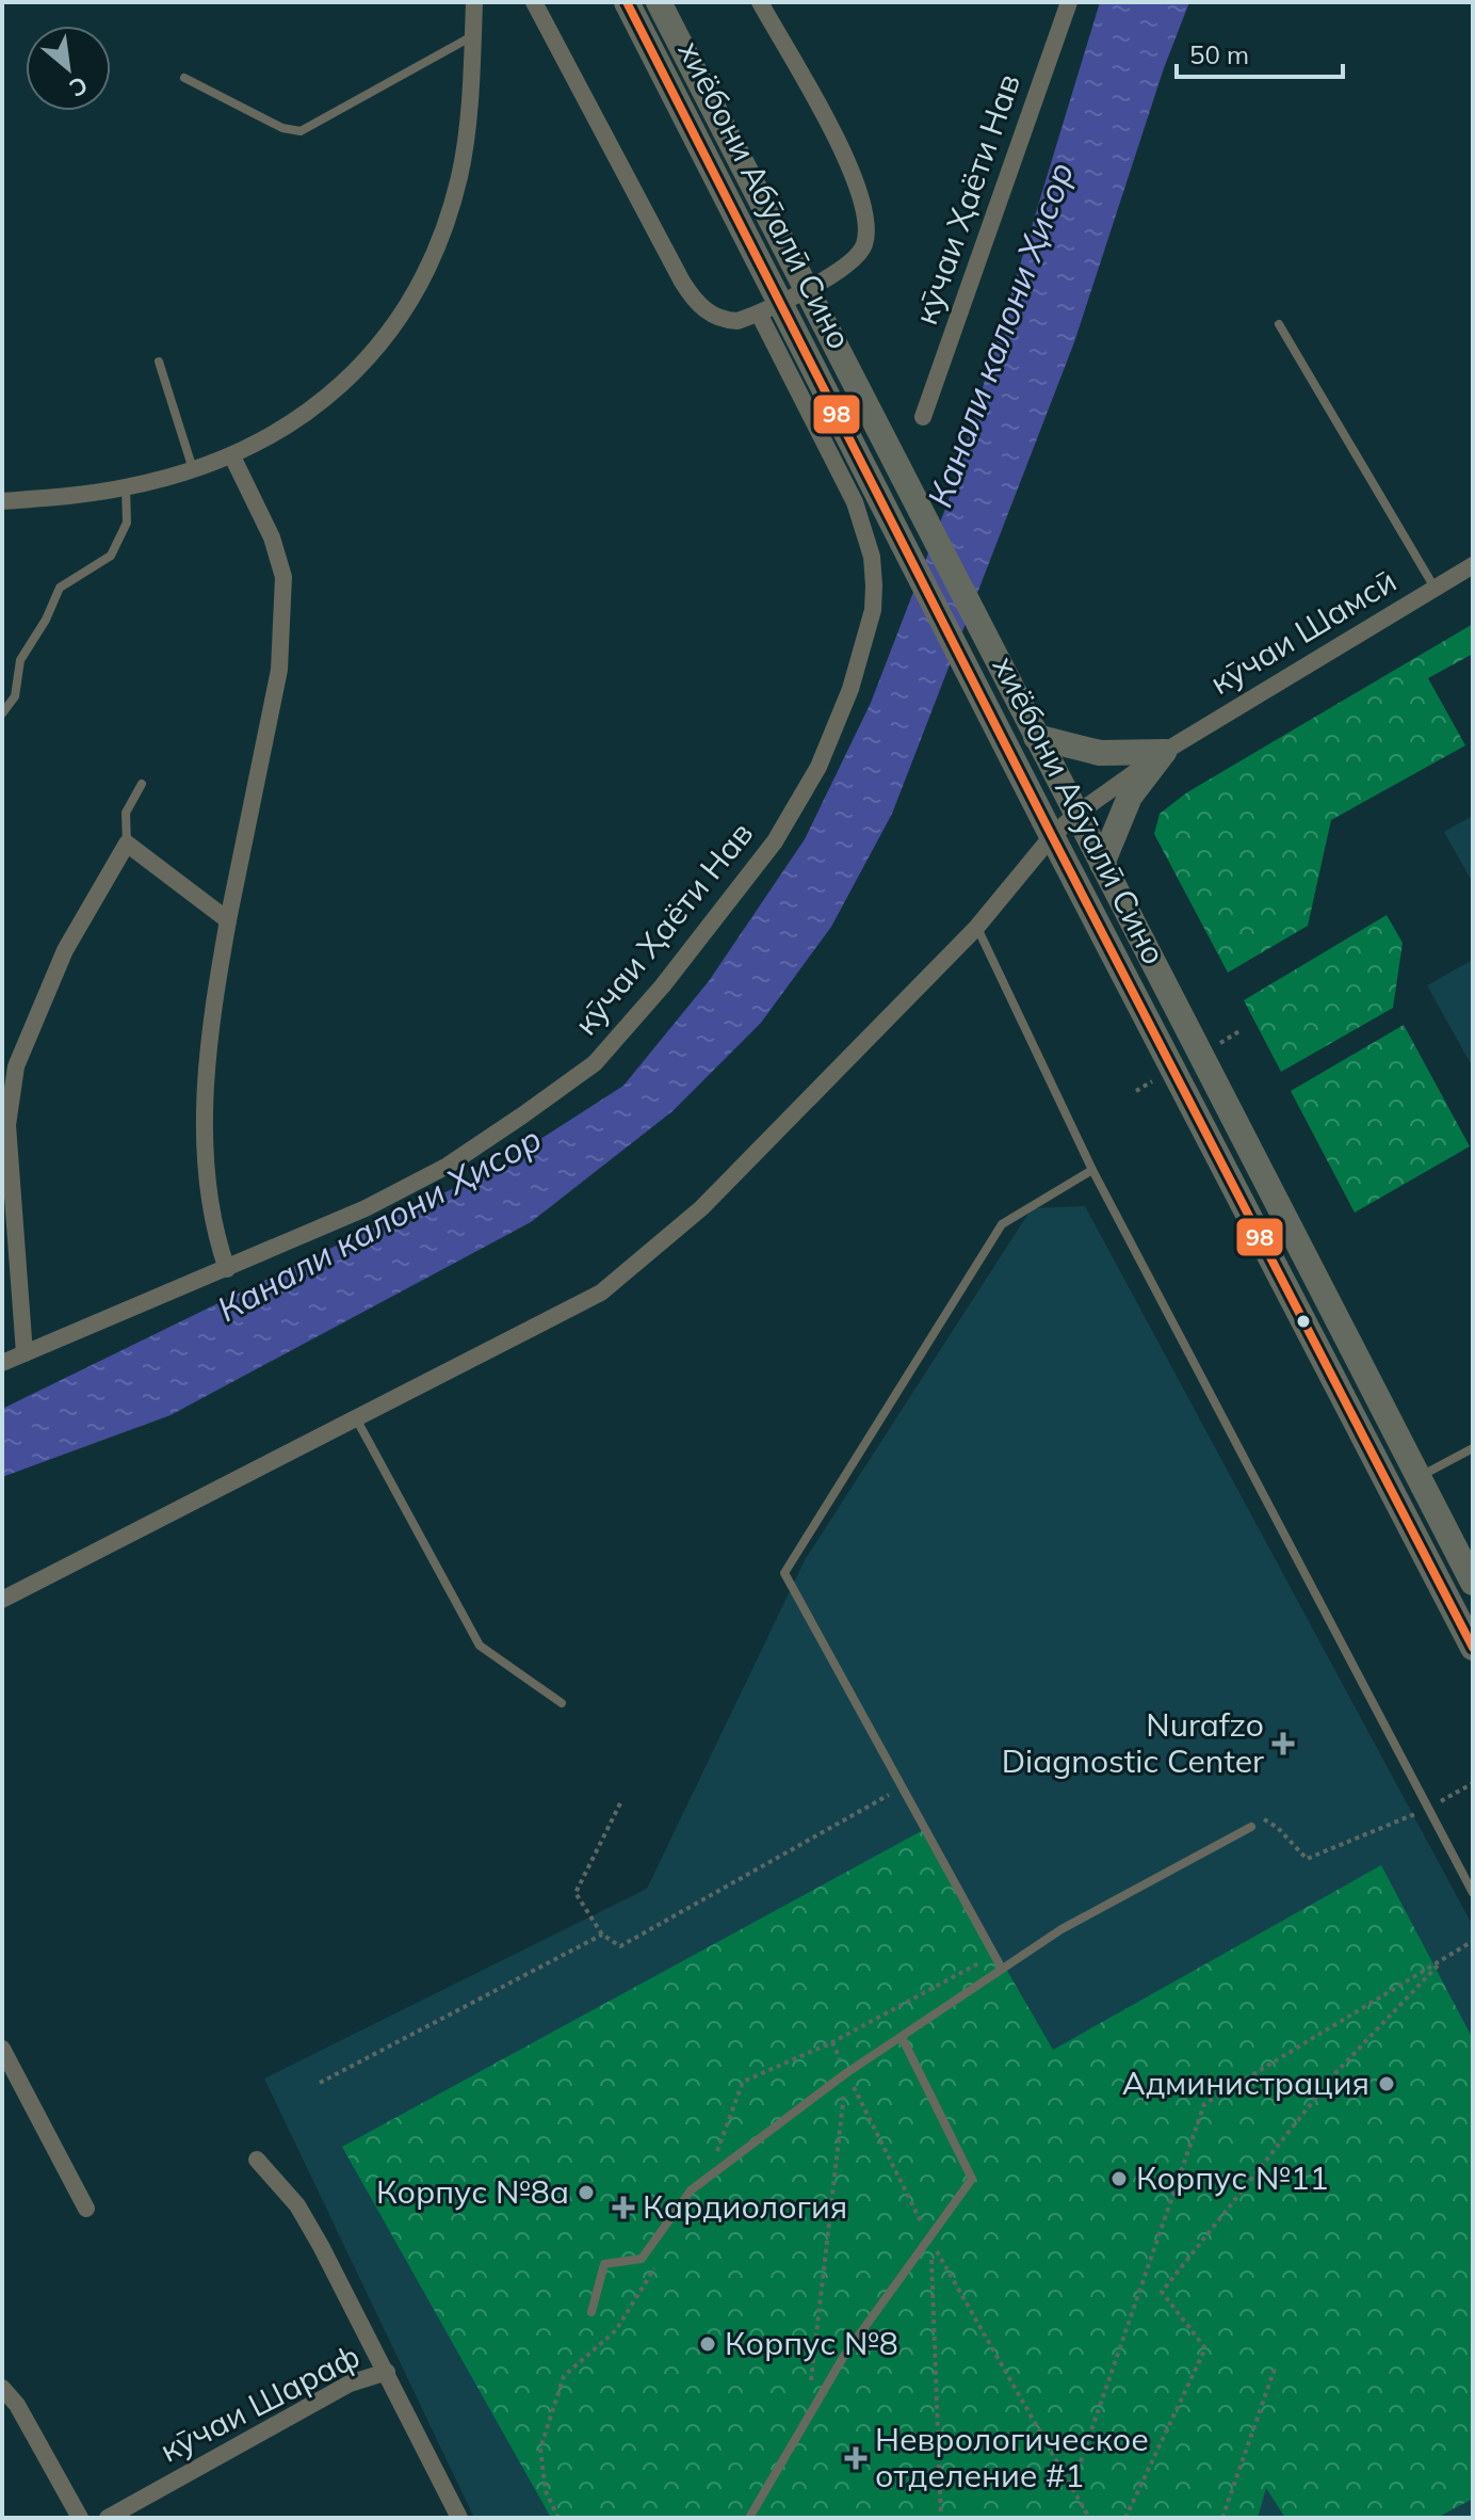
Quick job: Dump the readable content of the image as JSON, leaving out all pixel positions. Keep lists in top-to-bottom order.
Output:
{
  "streets": {
    "main road": ["хиёбони Абӯалӣ Сино"],
    "street": ["кӯчаи Ҳаёти Нав", "кӯчаи Шамсӣ", "кӯчаи Шараф"]
  },
  "crossings": [
    ["хиёбони Абӯалӣ Сино", "кӯчаи Шамсӣ"]
  ],
  "water": ["Канали калони Ҳисор"],
  "places": {
    "health": ["Nurafzo Diagnostic Center", "Кардиология", "Неврологическое отделение #1"],
    "other": [
      "Администрация",
      "Корпус №11",
      "Корпус №8а",
      "Корпус №8"
    ]
  },
  "lines": ["transit line 98"],
  "scale_bar": "50 m",
  "north": "bottom right"
}
